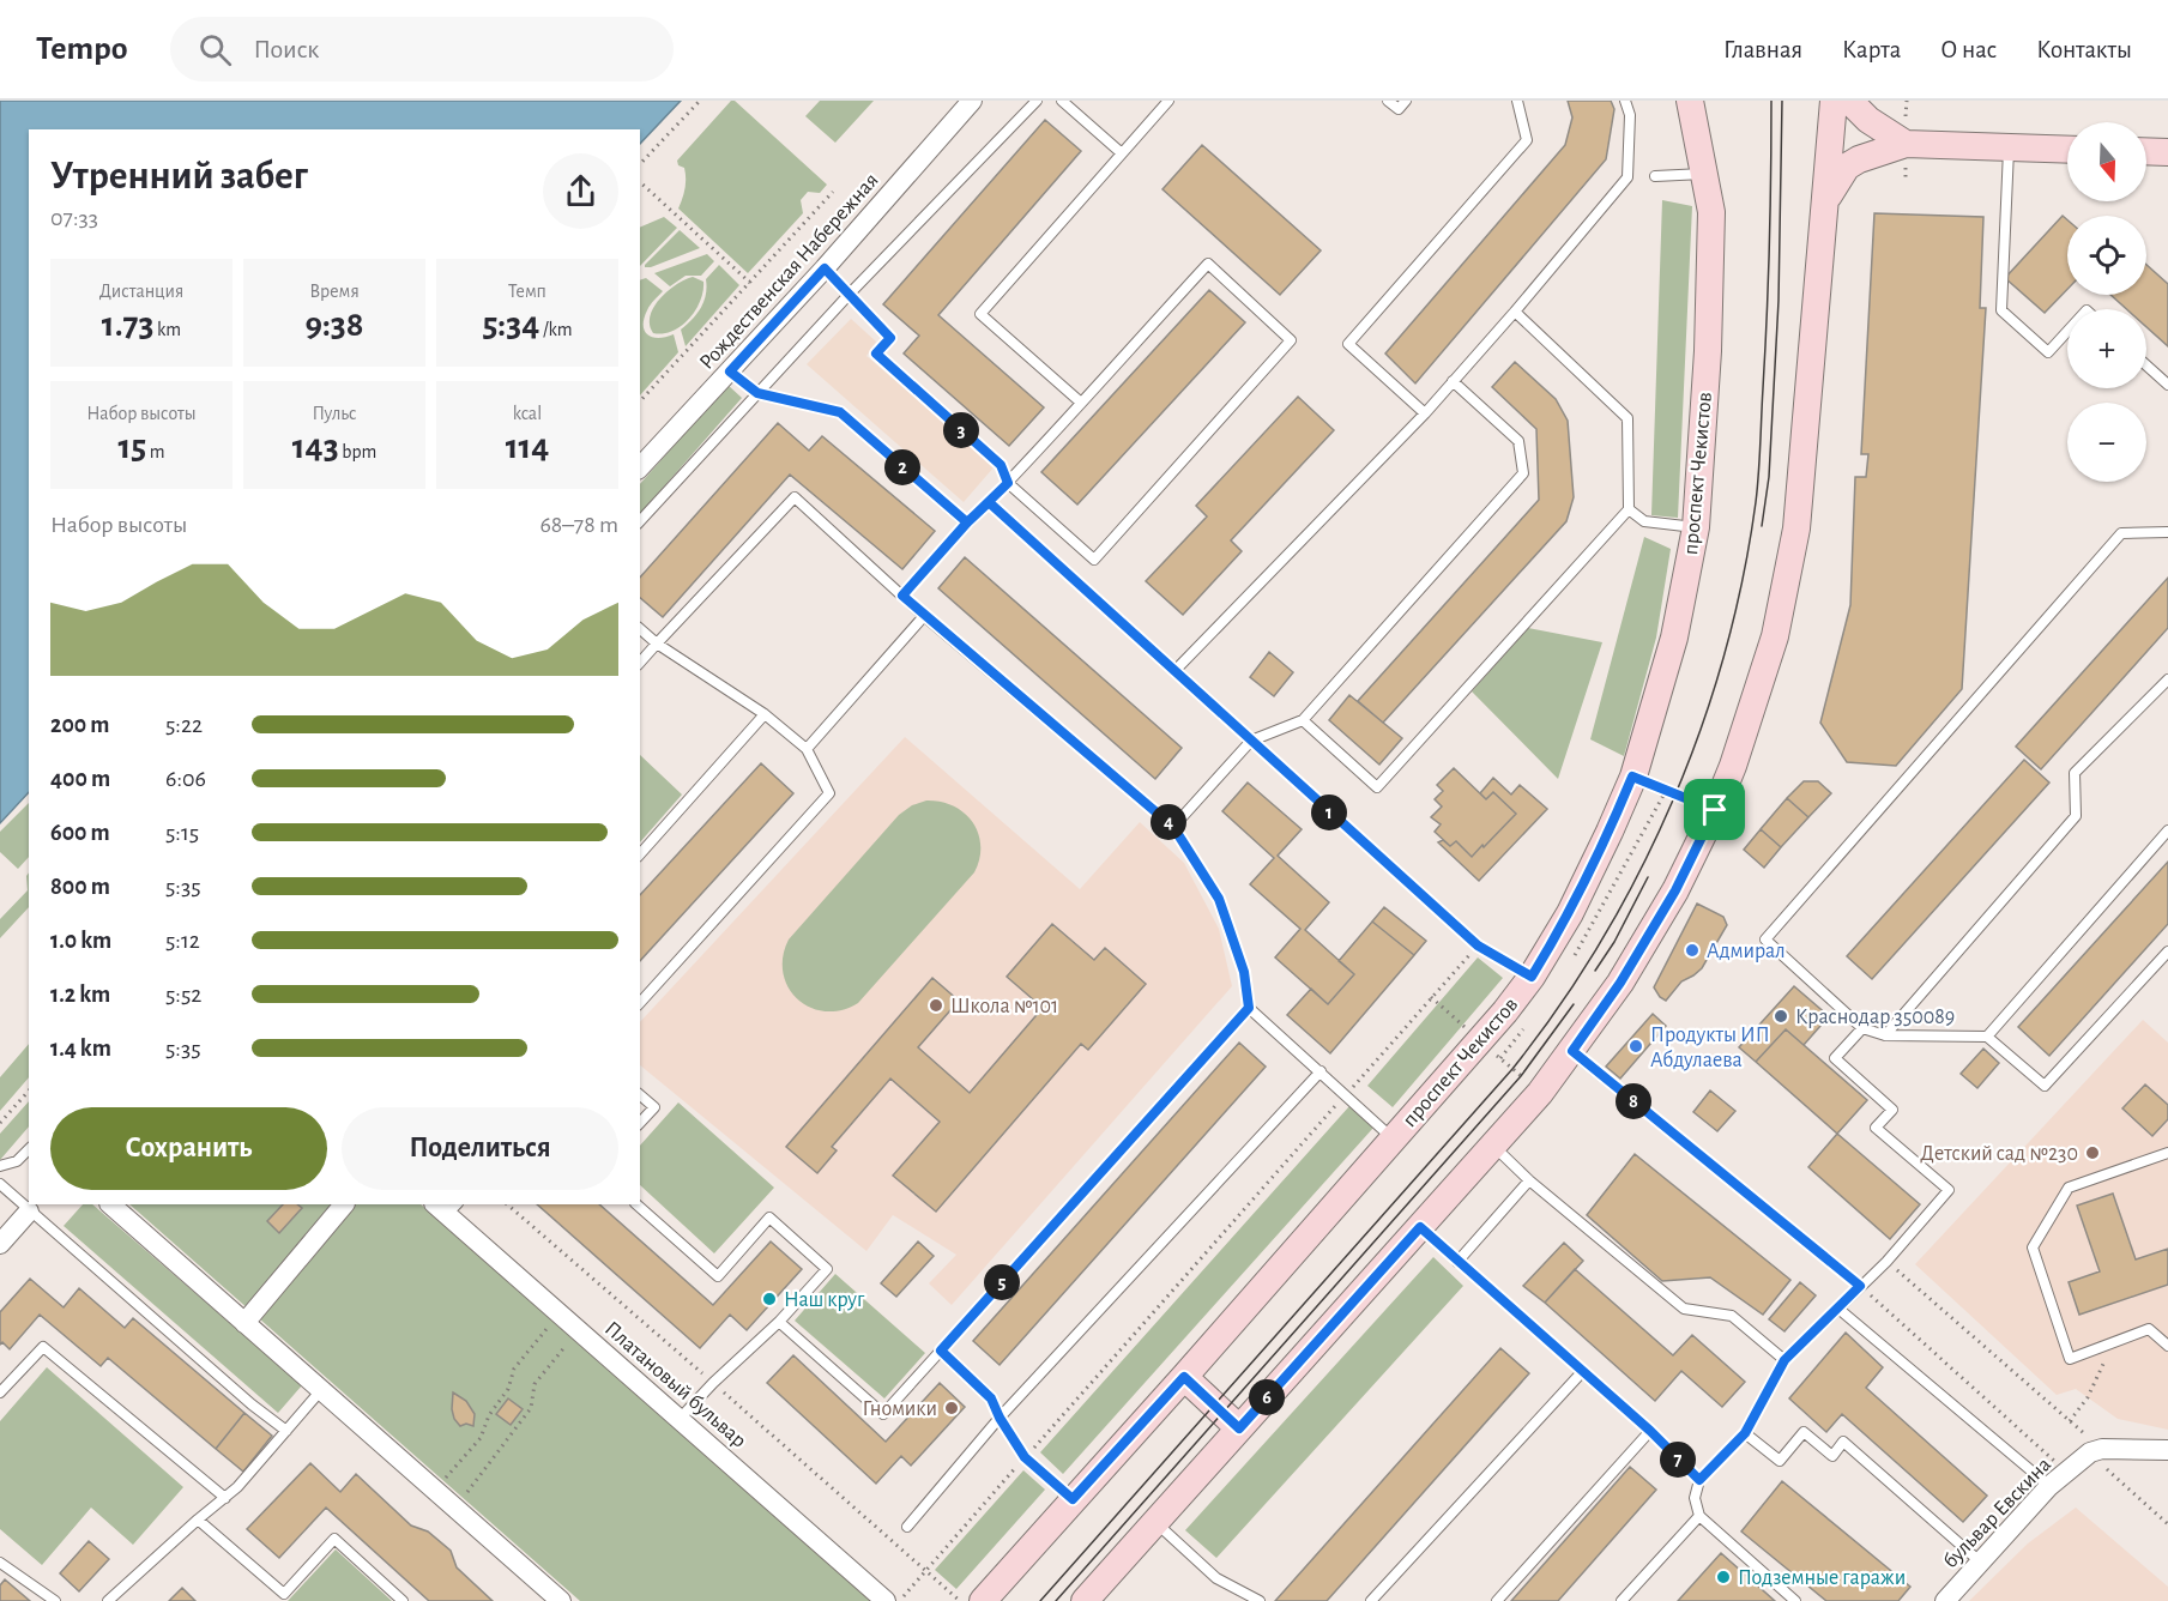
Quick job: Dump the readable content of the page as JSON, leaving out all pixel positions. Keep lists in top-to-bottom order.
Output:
{
  "streets": {
    "main road": ["проспект Чекистов"],
    "street": ["Рождественская Набережная", "Платановый бульвар", "бульвар Евскина"]
  },
  "places": [
    "Адмирал",
    "Школа №101",
    "Краснодар 350089",
    "Продукты ИП Абдулаева",
    "Детский сад №230",
    "Наш круг",
    "Гномики",
    "Подземные гаражи"
  ],
  "north": "bottom",
  "page": {
    "header": "Tempo",
    "search": "Поиск",
    "nav": [
      "Главная",
      "Карта",
      "О нас",
      "Контакты"
    ],
    "map_buttons": ["+", "−"],
    "heading": ["Утренний забег", "07:33"],
    "stats": [
      ["Дистанция", "1.73 km"],
      ["Время", "9:38"],
      ["Темп", "5:34 /km"],
      ["Набор высоты", "15 m"],
      ["Пульс", "143 bpm"],
      ["kcal", "114"]
    ],
    "pins": [
      "3",
      "2",
      "1",
      "4",
      "8",
      "5",
      "6",
      "7"
    ],
    "chart": ["Набор высоты", "68–78 m"],
    "list": [
      {
        "name": "200 m",
        "note": "5:22"
      },
      {
        "name": "400 m",
        "note": "6:06"
      },
      {
        "name": "600 m",
        "note": "5:15"
      },
      {
        "name": "800 m",
        "note": "5:35"
      },
      {
        "name": "1.0 km",
        "note": "5:12"
      },
      {
        "name": "1.2 km",
        "note": "5:52"
      },
      {
        "name": "1.4 km",
        "note": "5:35"
      }
    ],
    "buttons": ["Сохранить", "Поделиться"]
  }
}
